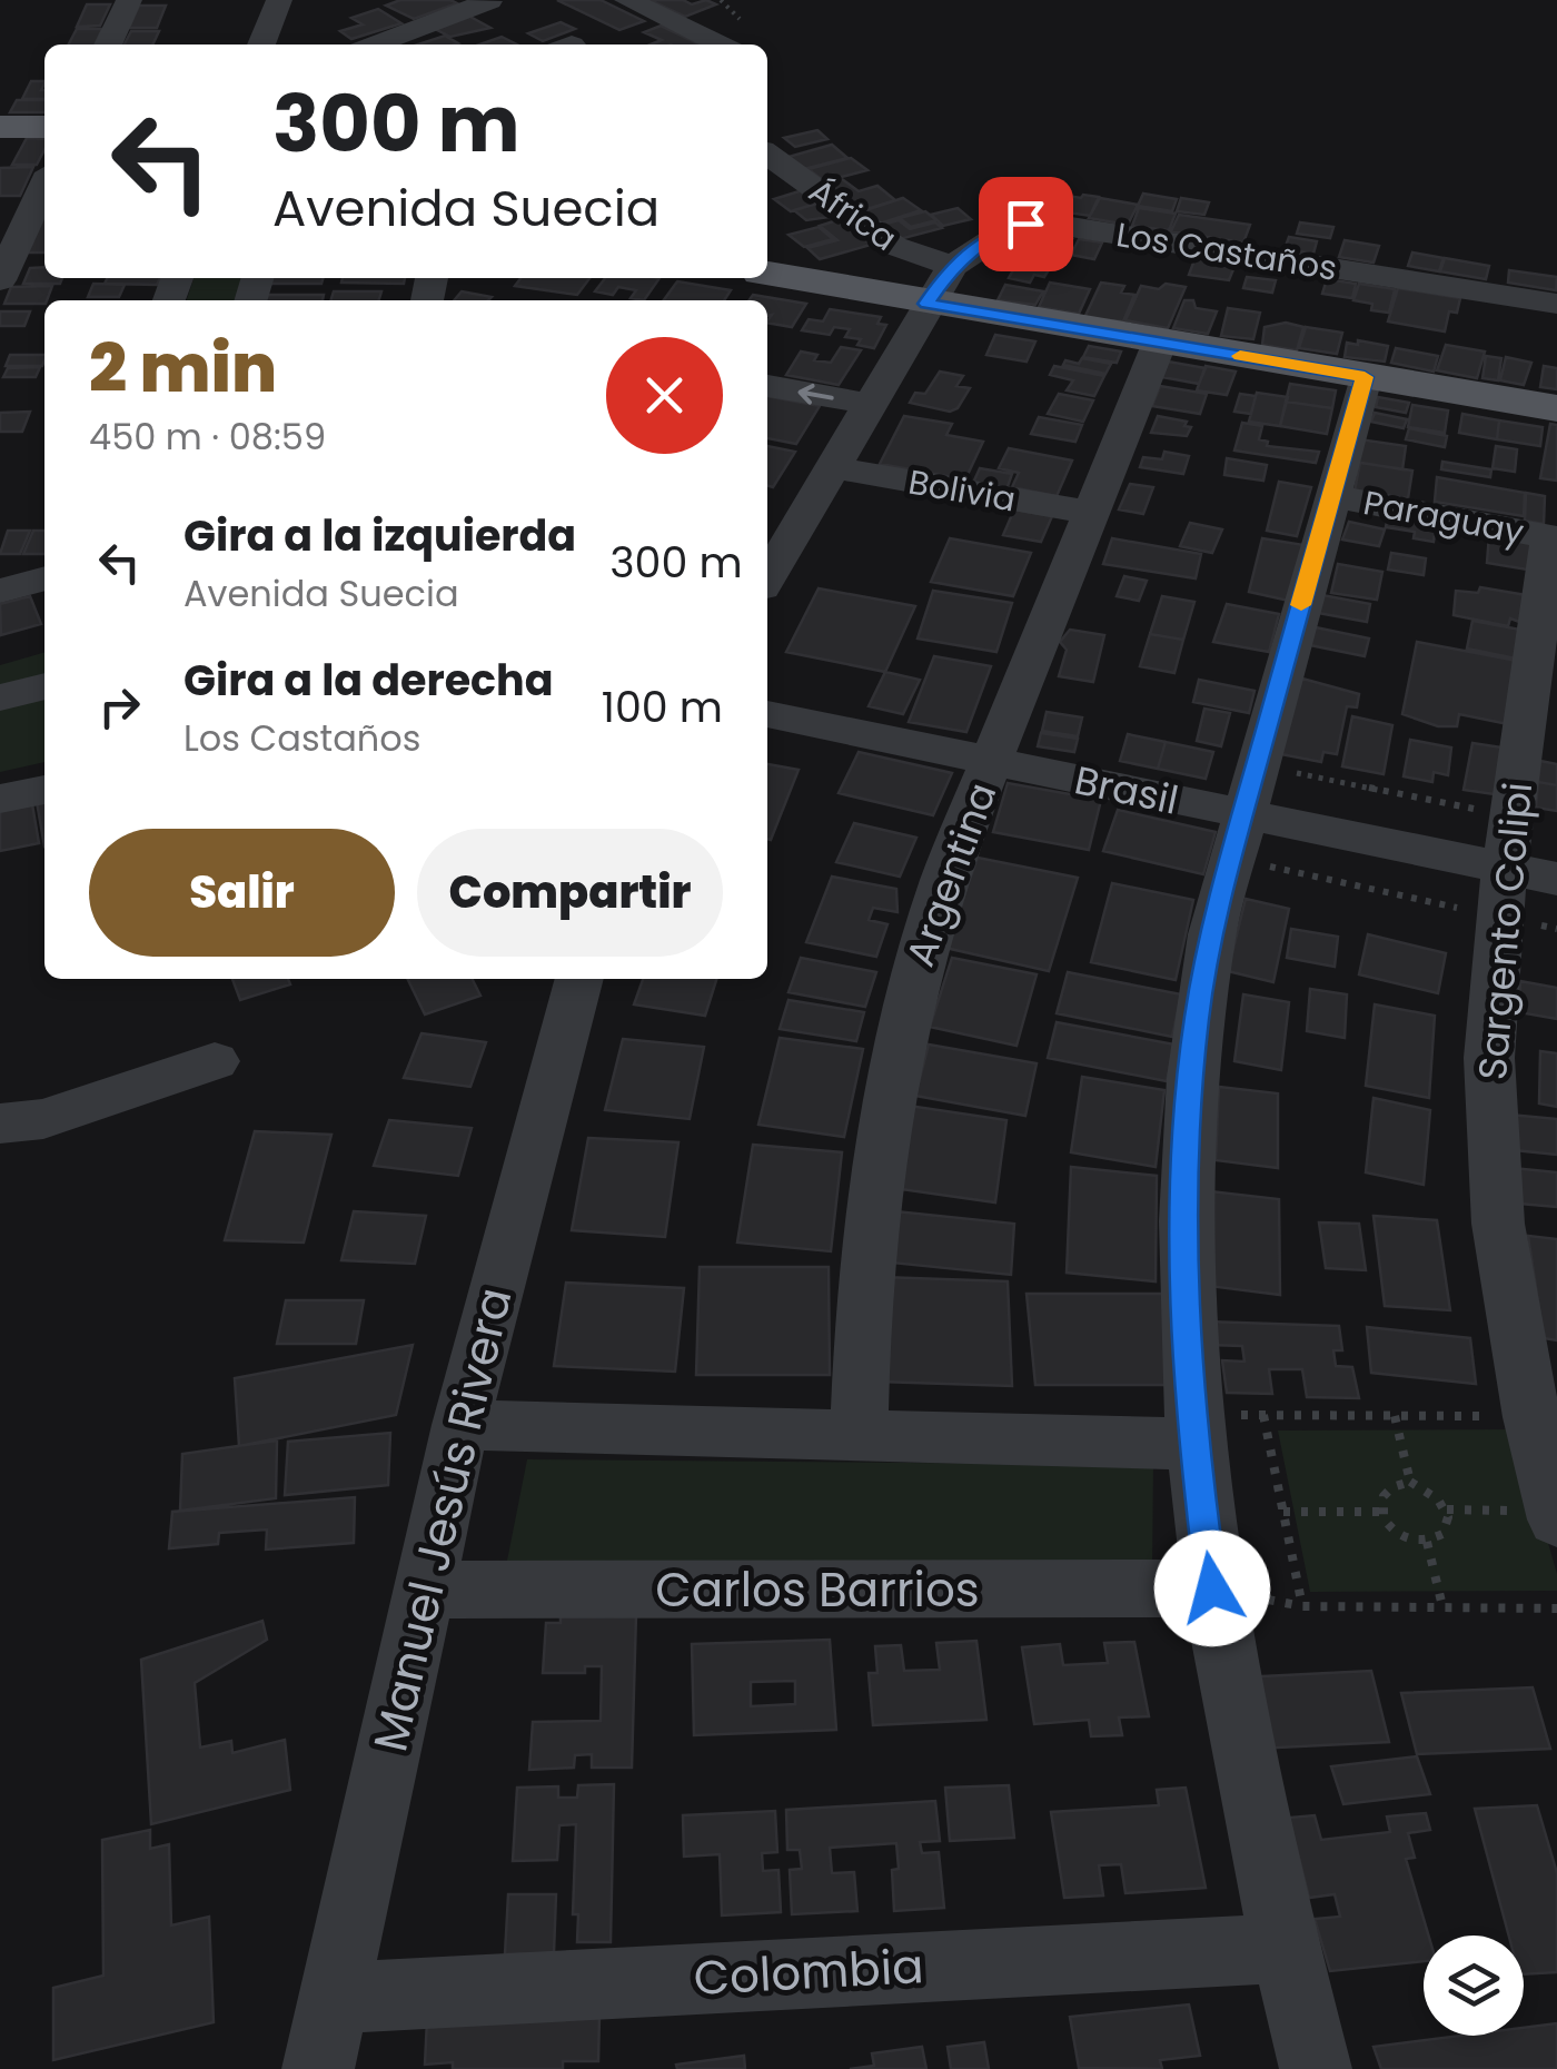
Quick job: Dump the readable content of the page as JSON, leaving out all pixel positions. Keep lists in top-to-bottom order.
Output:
{
  "streets": {
    "street": [
      "África",
      "Los Castaños",
      "Bolivia",
      "Paraguay",
      "Brasil",
      "Argentina",
      "Sargento Colipi",
      "Manuel Jesús Rivera",
      "Carlos Barrios",
      "Colombia"
    ]
  },
  "crossings": [
    ["África", "Los Castaños"],
    ["Bolivia", "Argentina"],
    ["Paraguay", "Sargento Colipi"],
    ["Brasil", "Argentina"],
    ["Brasil", "Sargento Colipi"],
    ["Manuel Jesús Rivera", "Carlos Barrios"],
    ["Manuel Jesús Rivera", "Colombia"]
  ],
  "page": {
    "turn": ["300 m", "Avenida Suecia"],
    "heading": ["2 min", "450 m · 08:59"],
    "list": [
      {
        "name": "Gira a la izquierda",
        "note": "Avenida Suecia",
        "value": "300 m"
      },
      {
        "name": "Gira a la derecha",
        "note": "Los Castaños",
        "value": "100 m"
      }
    ],
    "buttons": ["Salir", "Compartir"]
  }
}
